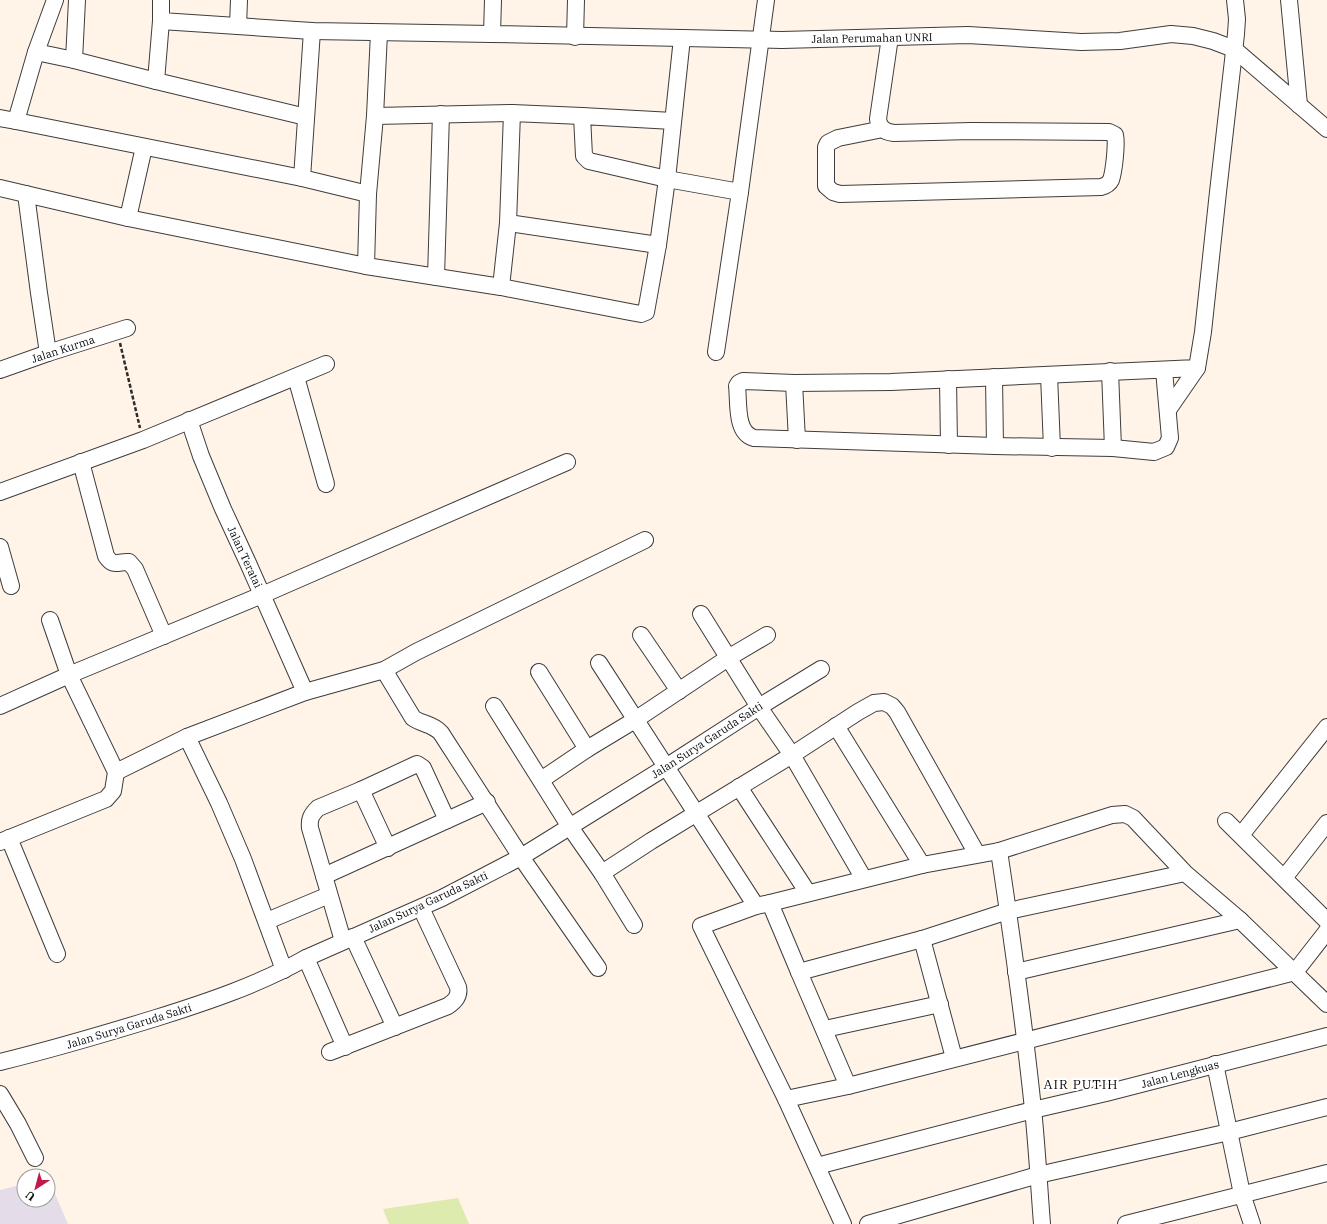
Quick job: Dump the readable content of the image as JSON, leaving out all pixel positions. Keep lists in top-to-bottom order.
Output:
{
  "streets": {
    "street": [
      "Jalan Perumahan UNRI",
      "Jalan Kurma",
      "Jalan Teratai",
      "Jalan Surya Garuda Sakti",
      "Jalan Lengkuas"
    ]
  },
  "districts": ["AIR PUTIH"],
  "north": "bottom left"
}
